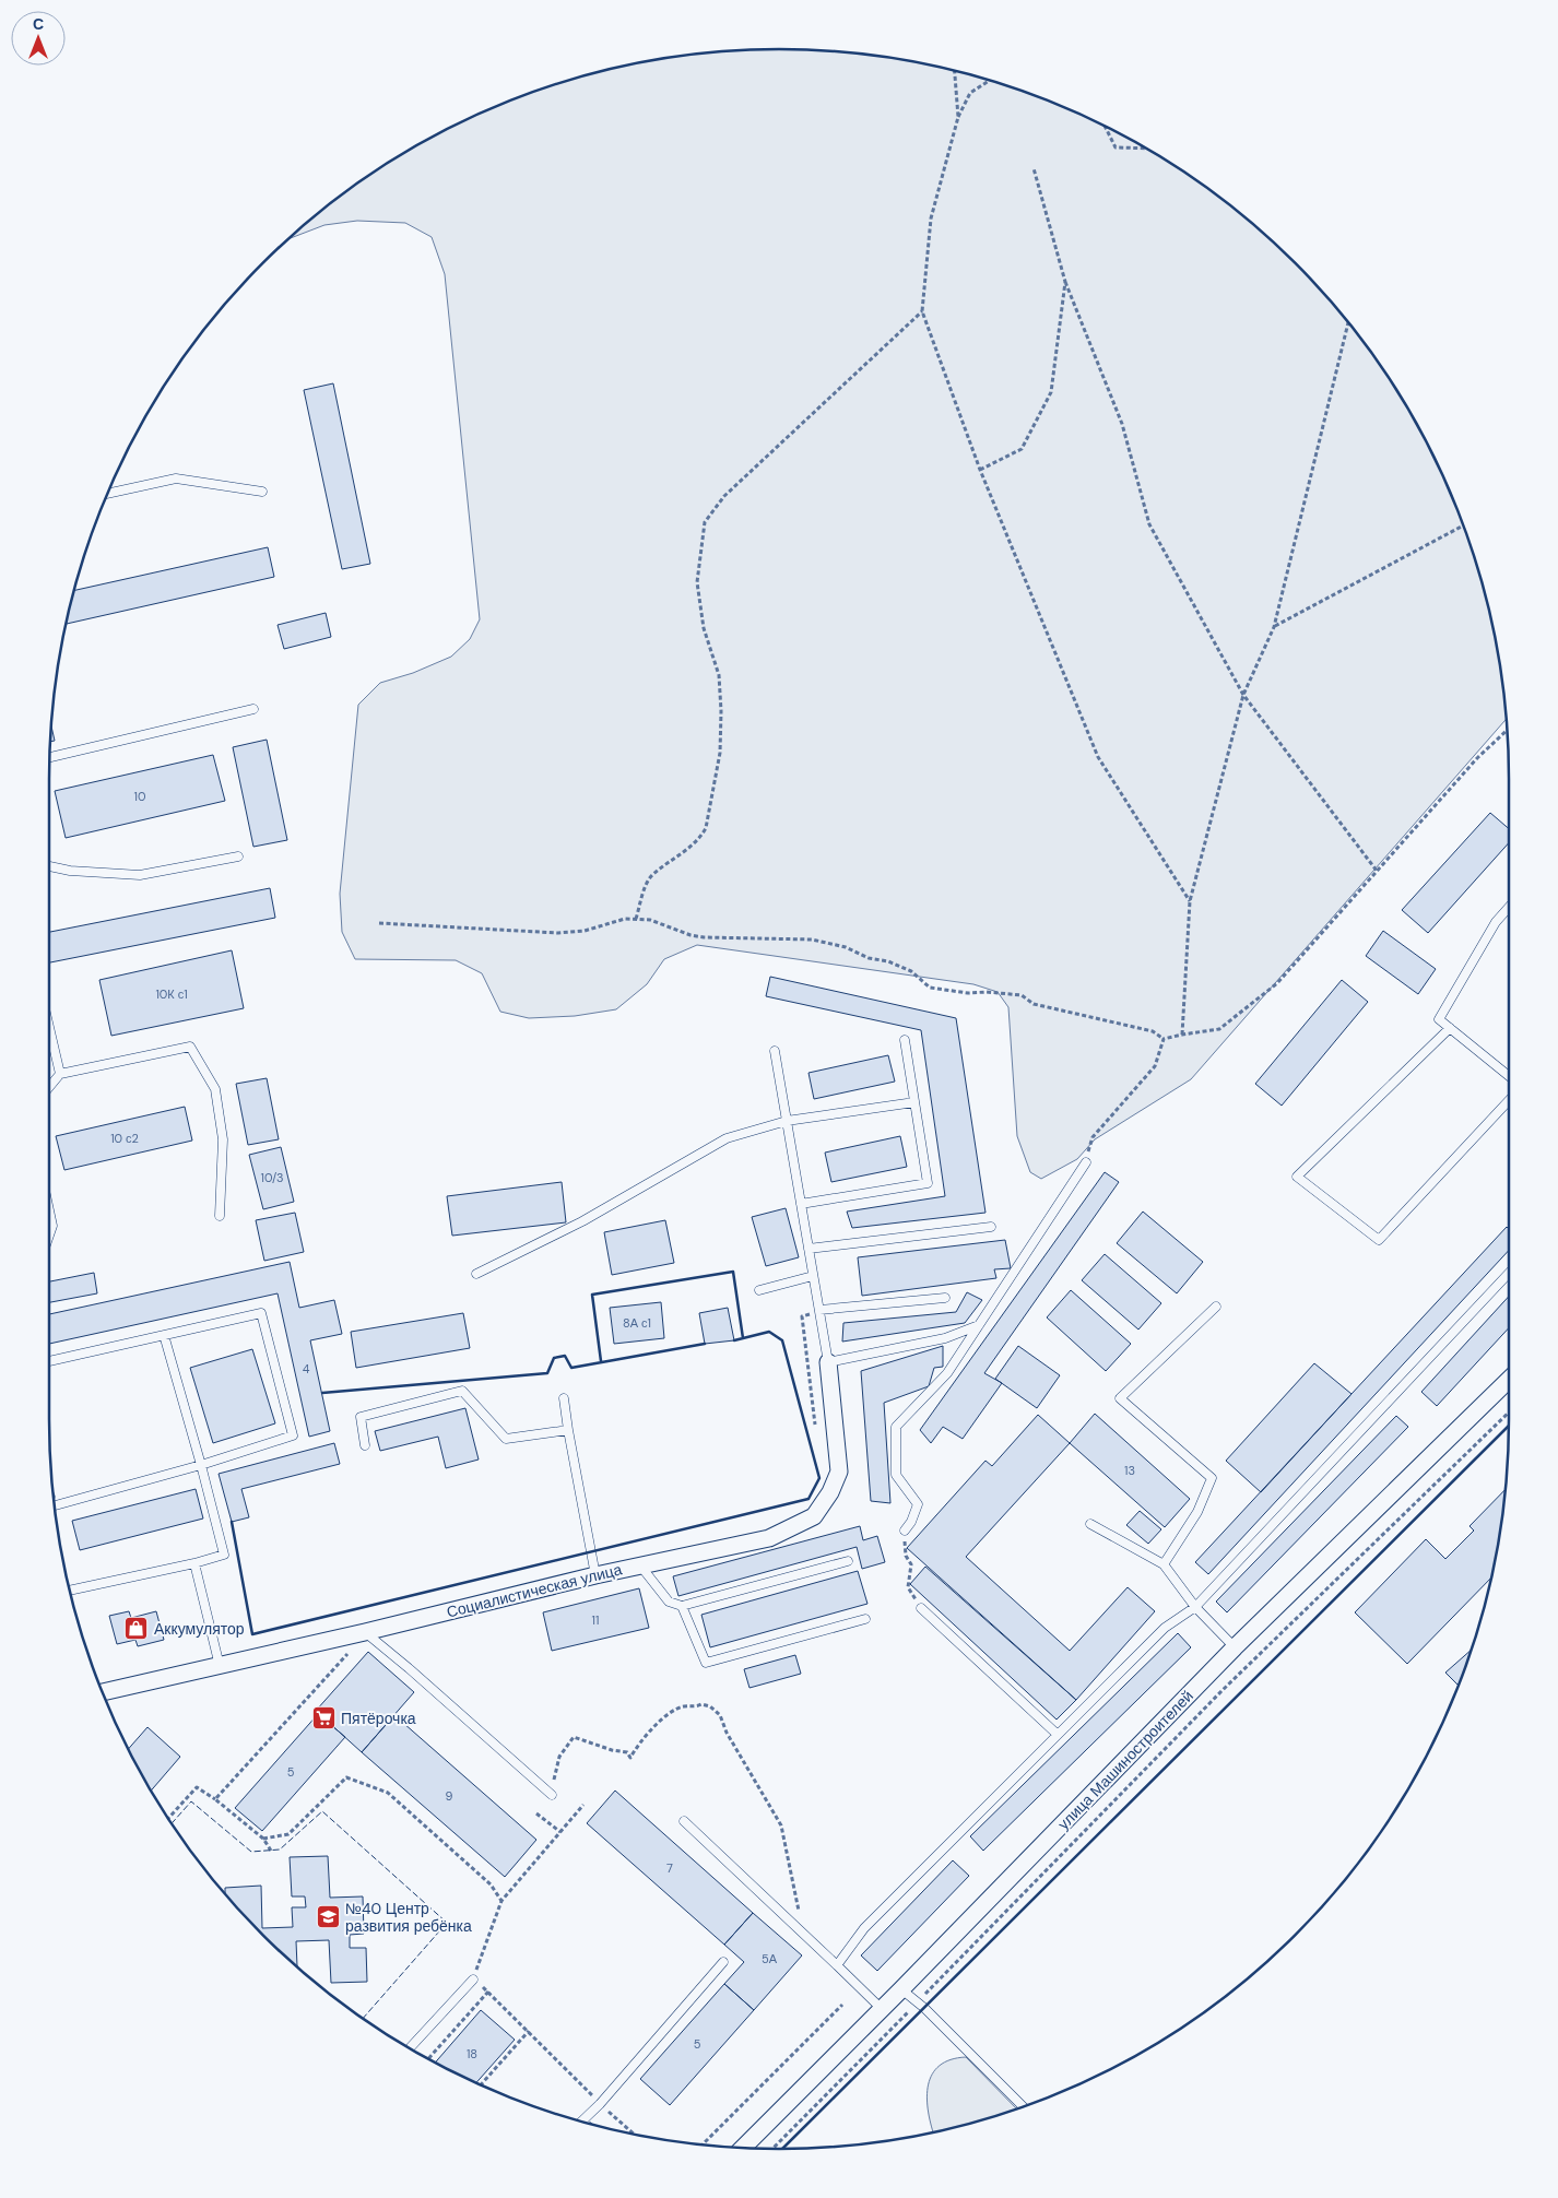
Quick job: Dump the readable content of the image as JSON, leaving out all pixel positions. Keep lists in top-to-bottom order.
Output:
{
  "streets": {
    "street": ["Социалистическая улица", "улица Машиностроителей"]
  },
  "places": {
    "shop": ["Аккумулятор"],
    "supermarket": ["Пятёрочка"],
    "school or university": ["№40 Центр развития ребёнка"]
  },
  "house_numbers": [
    "10",
    "10К с1",
    "10 с2",
    "10/3",
    "8А с1",
    "4",
    "13",
    "11",
    "5",
    "9",
    "7",
    "5А",
    "5",
    "18"
  ],
  "north": "top"
}
